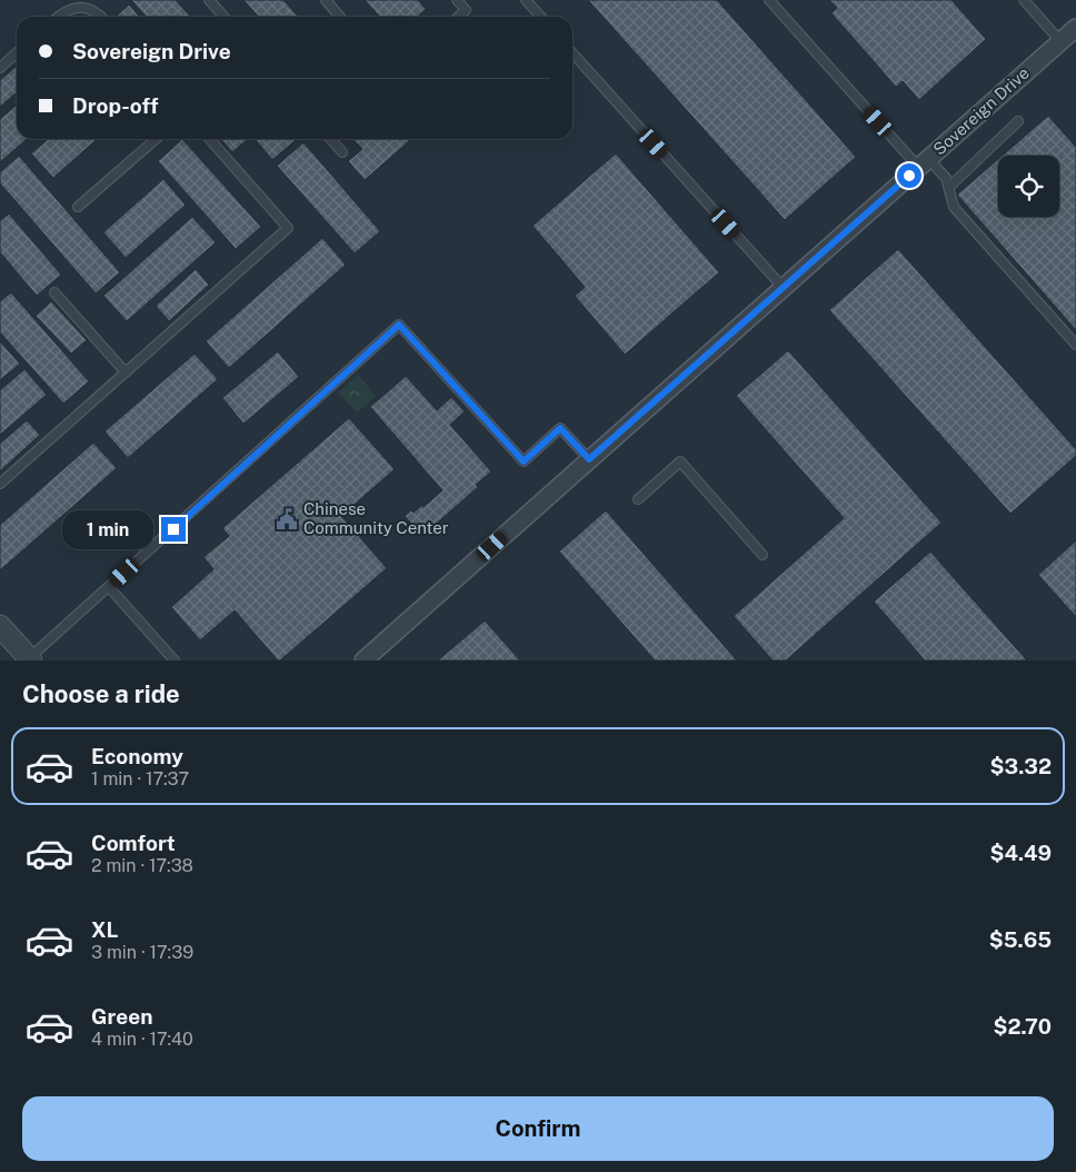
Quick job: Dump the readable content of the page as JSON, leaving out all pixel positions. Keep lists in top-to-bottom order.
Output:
{
  "streets": {
    "street": ["Sovereign Drive"]
  },
  "places": {
    "public building": ["Chinese Community Center"]
  },
  "page": {
    "banner": ["Sovereign Drive", "Drop-off"],
    "bubble": "1 min",
    "heading": "Choose a ride",
    "list": [
      {
        "name": "Economy",
        "note": "1 min · 17:37",
        "value": "$3.32"
      },
      {
        "name": "Comfort",
        "note": "2 min · 17:38",
        "value": "$4.49"
      },
      {
        "name": "XL",
        "note": "3 min · 17:39",
        "value": "$5.65"
      },
      {
        "name": "Green",
        "note": "4 min · 17:40",
        "value": "$2.70"
      }
    ],
    "buttons": "Confirm"
  }
}
